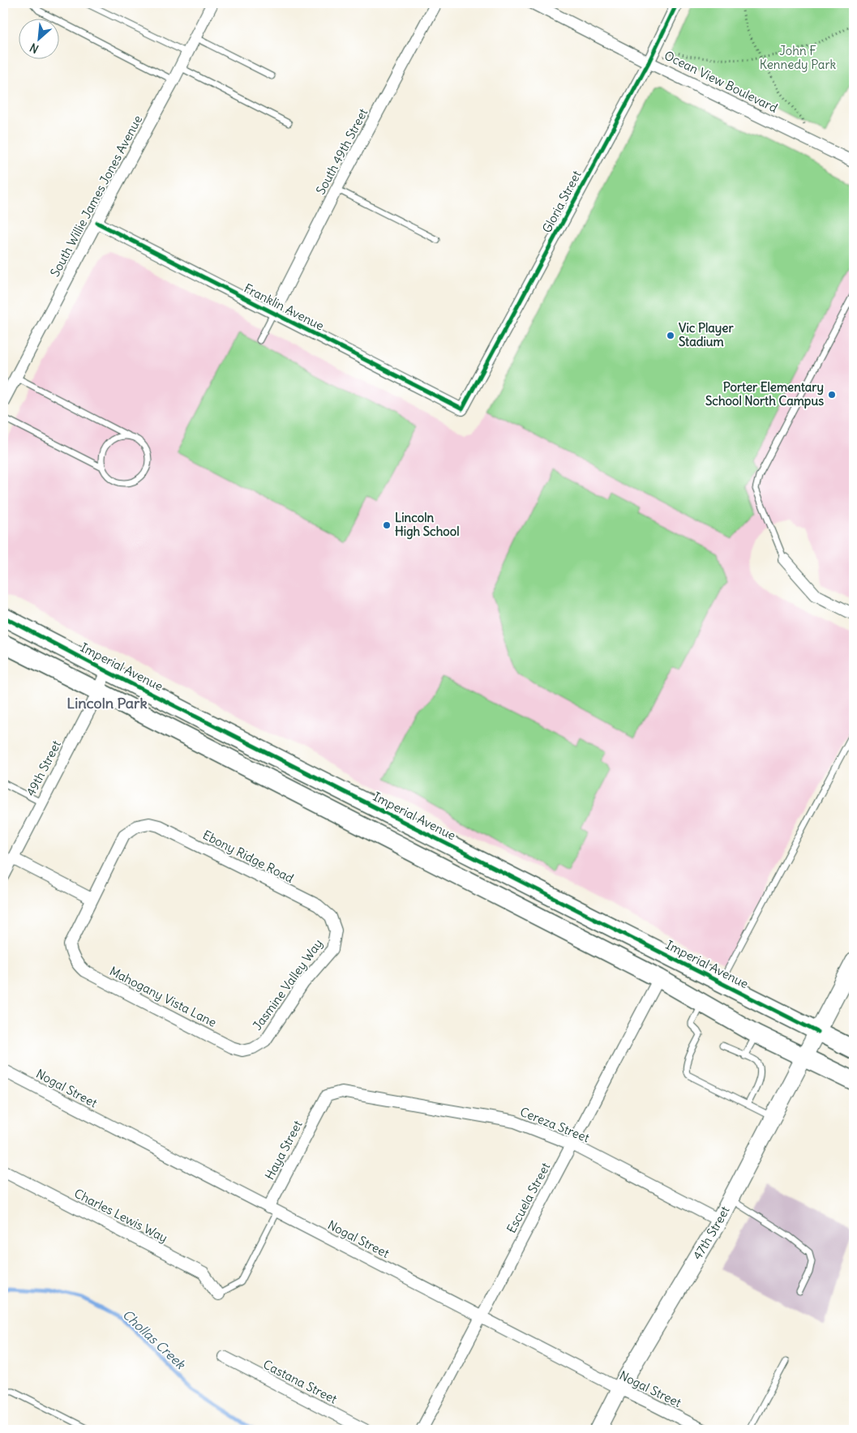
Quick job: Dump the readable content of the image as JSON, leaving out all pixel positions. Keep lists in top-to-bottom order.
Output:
{
  "streets": {
    "main road": ["Imperial Avenue", "47th Street"],
    "street": [
      "Ocean View Boulevard",
      "South 49th Street",
      "South Willie James Jones Avenue",
      "Gloria Street",
      "Franklin Avenue",
      "49th Street",
      "Ebony Ridge Road",
      "Jasmine Valley Way",
      "Mahogany Vista Lane",
      "Nogal Street",
      "Cereza Street",
      "Haya Street",
      "Escuela Street",
      "Charles Lewis Way",
      "Castana Street"
    ]
  },
  "crossings": [
    ["Ocean View Boulevard", "Gloria Street"],
    ["South 49th Street", "Franklin Avenue"],
    ["South Willie James Jones Avenue", "Franklin Avenue"],
    ["Gloria Street", "Franklin Avenue"],
    ["Imperial Avenue", "49th Street"],
    ["Imperial Avenue", "47th Street"],
    ["Ebony Ridge Road", "Jasmine Valley Way"],
    ["Ebony Ridge Road", "Mahogany Vista Lane"],
    ["Jasmine Valley Way", "Mahogany Vista Lane"],
    ["Nogal Street", "Haya Street"],
    ["Nogal Street", "Escuela Street"],
    ["Nogal Street", "47th Street"],
    ["Cereza Street", "Haya Street"],
    ["Cereza Street", "Escuela Street"],
    ["Cereza Street", "47th Street"]
  ],
  "districts": ["Lincoln Park"],
  "water": ["Chollas Creek"],
  "parks": ["John F Kennedy Park"],
  "places": ["Vic Player Stadium", "Porter Elementary School North Campus", "Lincoln High School"],
  "north": "bottom left"
}
